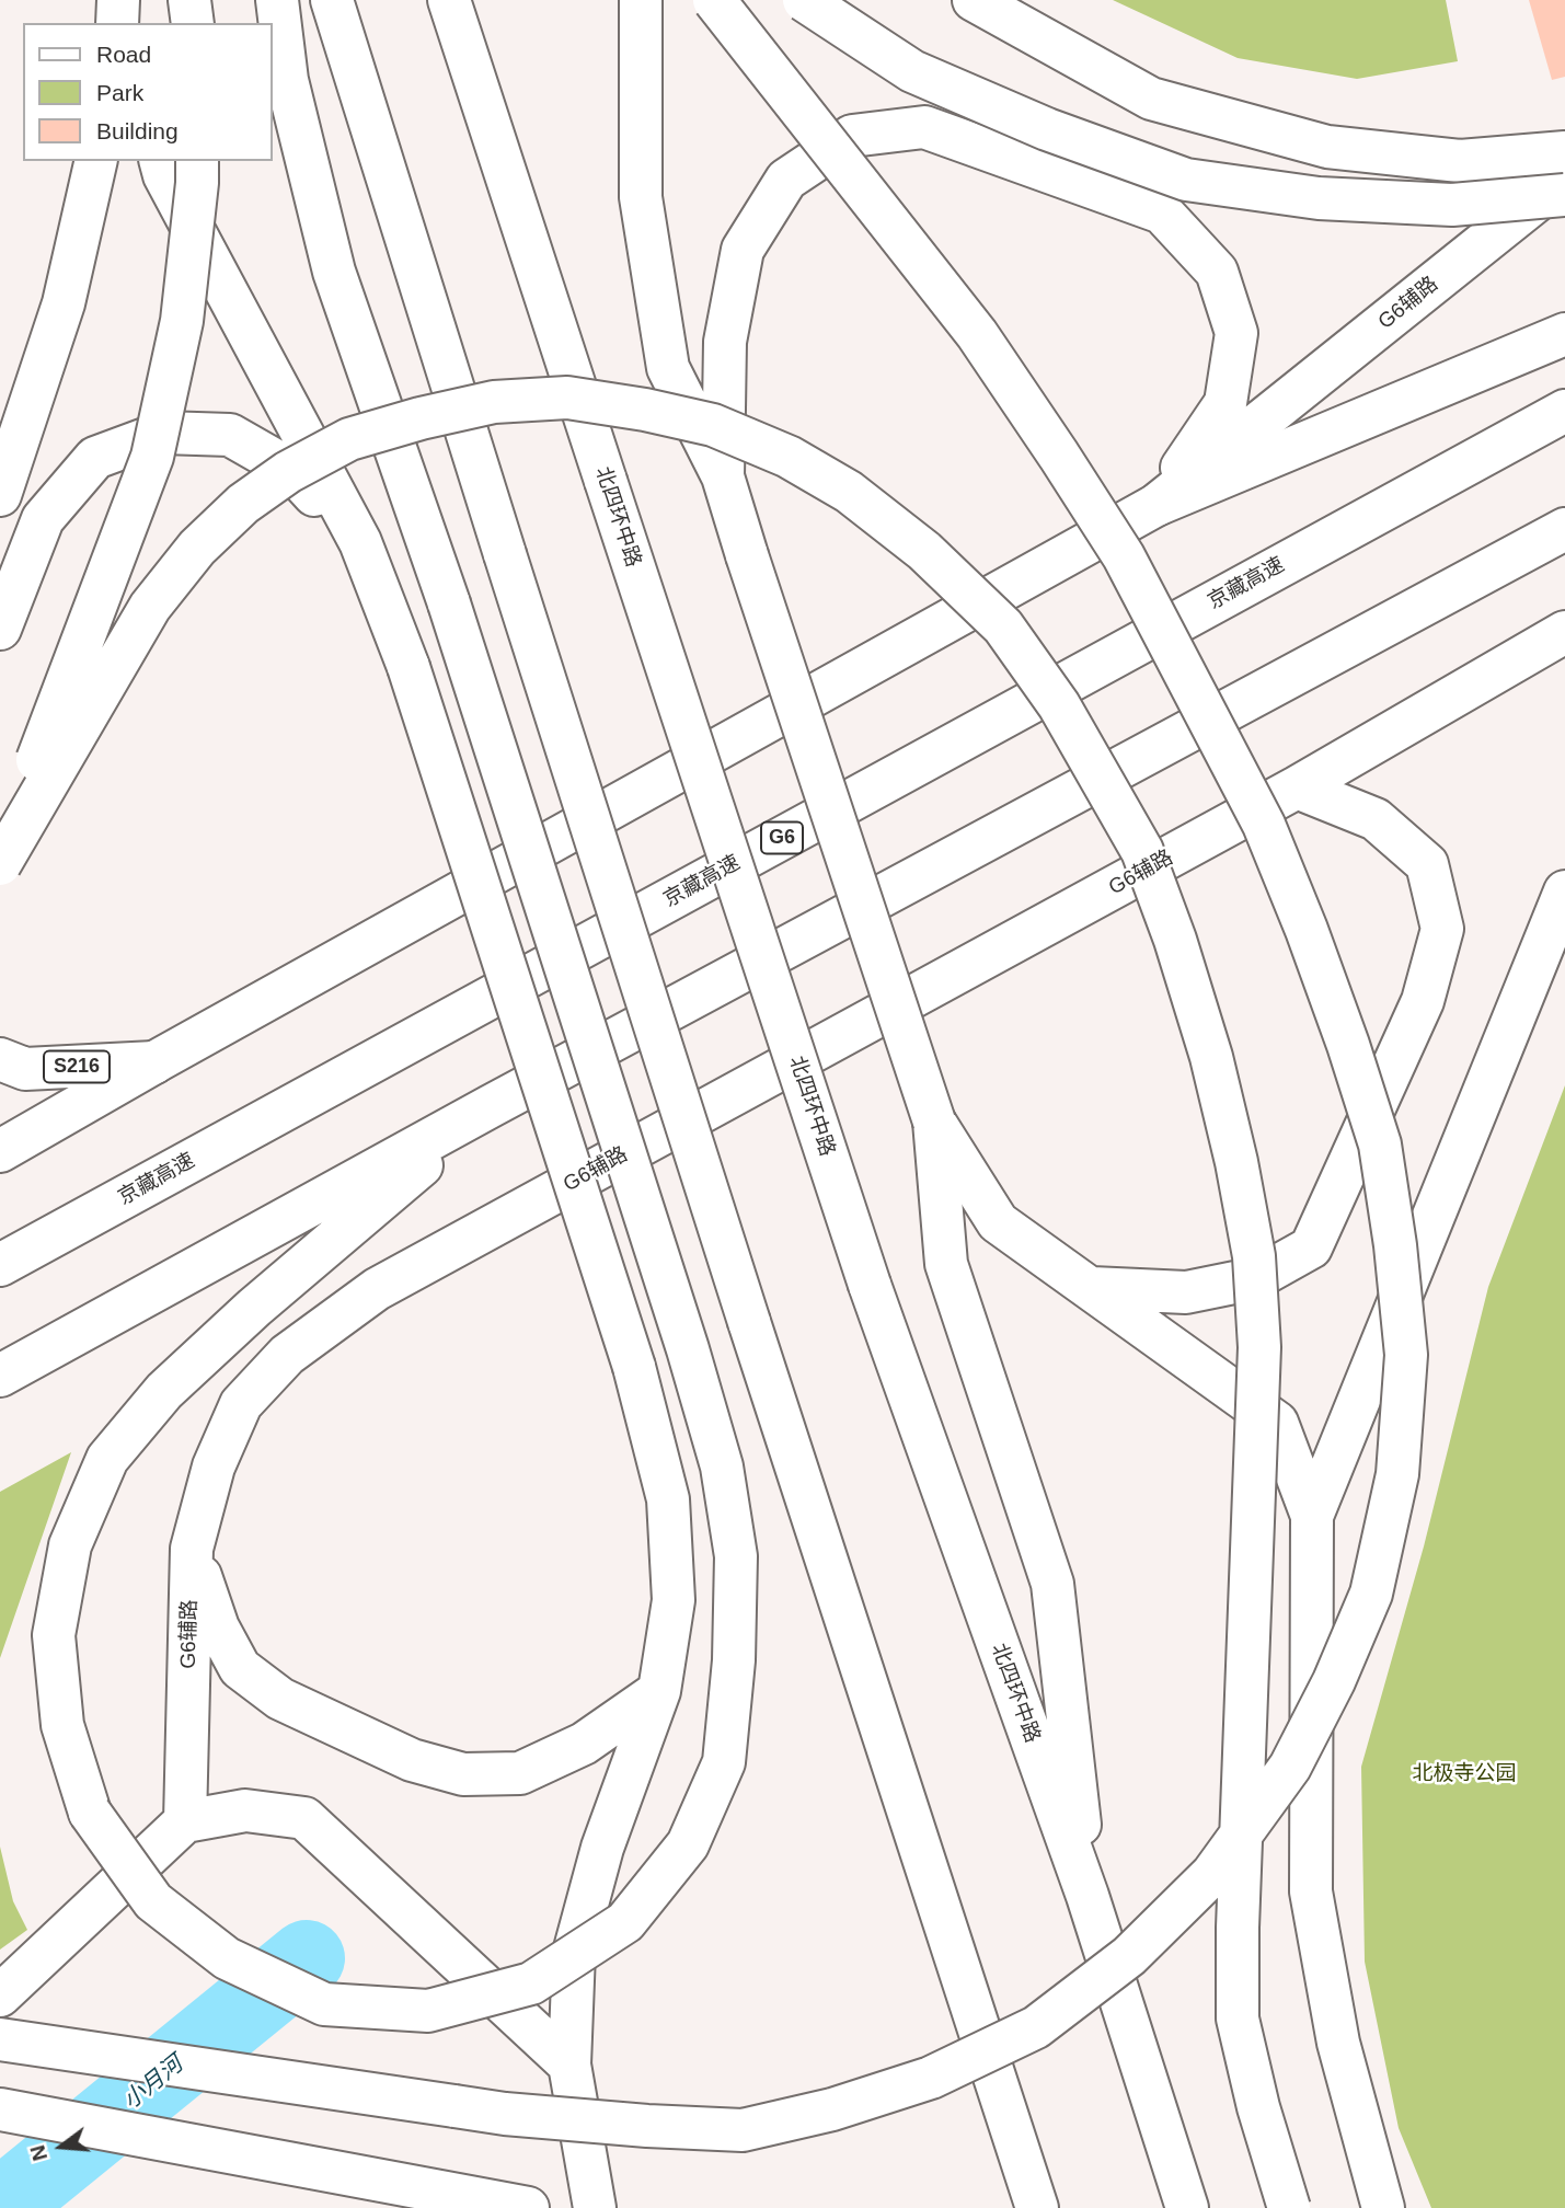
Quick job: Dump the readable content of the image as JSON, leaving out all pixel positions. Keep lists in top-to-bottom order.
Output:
{
  "streets": {
    "main road": [
      "G6辅路",
      "北四环中路",
      "京藏高速",
      "G6",
      "S216"
    ]
  },
  "water": ["小月河"],
  "parks": ["北极寺公园"],
  "legend": ["Road", "Park", "Building"],
  "north": "left"
}
